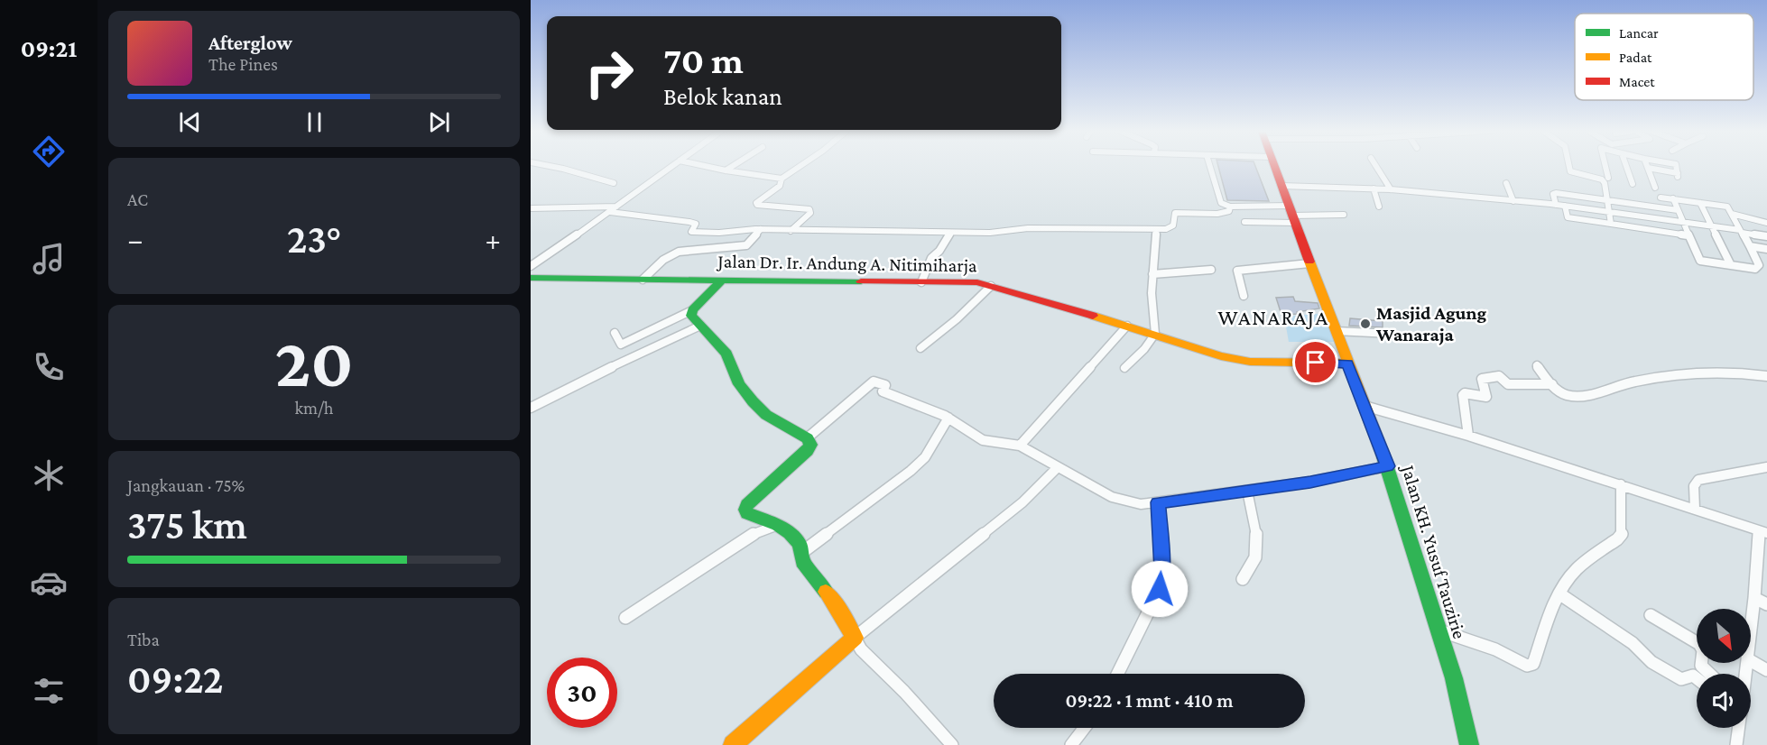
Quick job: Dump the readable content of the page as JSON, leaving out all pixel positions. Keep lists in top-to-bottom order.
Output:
{
  "streets": {
    "street": ["Jalan Dr. Ir. Andung A. Nitimiharja", "Jalan KH. Yusuf Tauzirie"]
  },
  "crossings": [
    ["Jalan Dr. Ir. Andung A. Nitimiharja", "Jalan KH. Yusuf Tauzirie"]
  ],
  "districts": ["WANARAJA"],
  "places": ["Masjid Agung Wanaraja"],
  "legend": ["Lancar", "Padat", "Macet"],
  "north": "bottom right",
  "page": {
    "tabs": "09:21",
    "turn": ["70 m", "Belok kanan"],
    "song": ["Afterglow", "The Pines"],
    "tile": [
      "AC",
      ["20", "km/h"],
      ["Jangkauan · 75%", "375 km"],
      ["Tiba", "09:22"]
    ],
    "heat": ["−", "23°", "+"],
    "limit": "30",
    "trip": "09:22 · 1 mnt · 410 m"
  }
}
